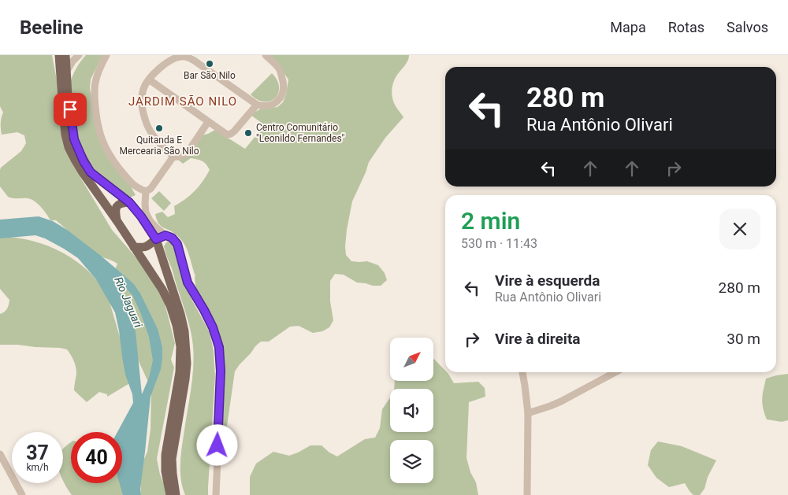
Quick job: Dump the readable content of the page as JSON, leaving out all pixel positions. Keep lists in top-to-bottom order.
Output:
{
  "districts": ["JARDIM SÃO NILO"],
  "water": ["Rio Jaguari"],
  "places": ["Bar São Nilo", "Quitanda E Mercearia São Nilo", "Centro Comunitário \"Leonildo Fernandes\""],
  "north": "top right",
  "page": {
    "header": "Beeline",
    "nav": ["Mapa", "Rotas", "Salvos"],
    "turn": ["280 m", "Rua Antônio Olivari"],
    "heading": ["2 min", "530 m · 11:43"],
    "list": [
      {
        "name": "Vire à esquerda",
        "note": "Rua Antônio Olivari",
        "value": "280 m"
      },
      {
        "name": "Vire à direita",
        "value": "30 m"
      }
    ],
    "speed": "37 km/h",
    "limit": "40"
  }
}
